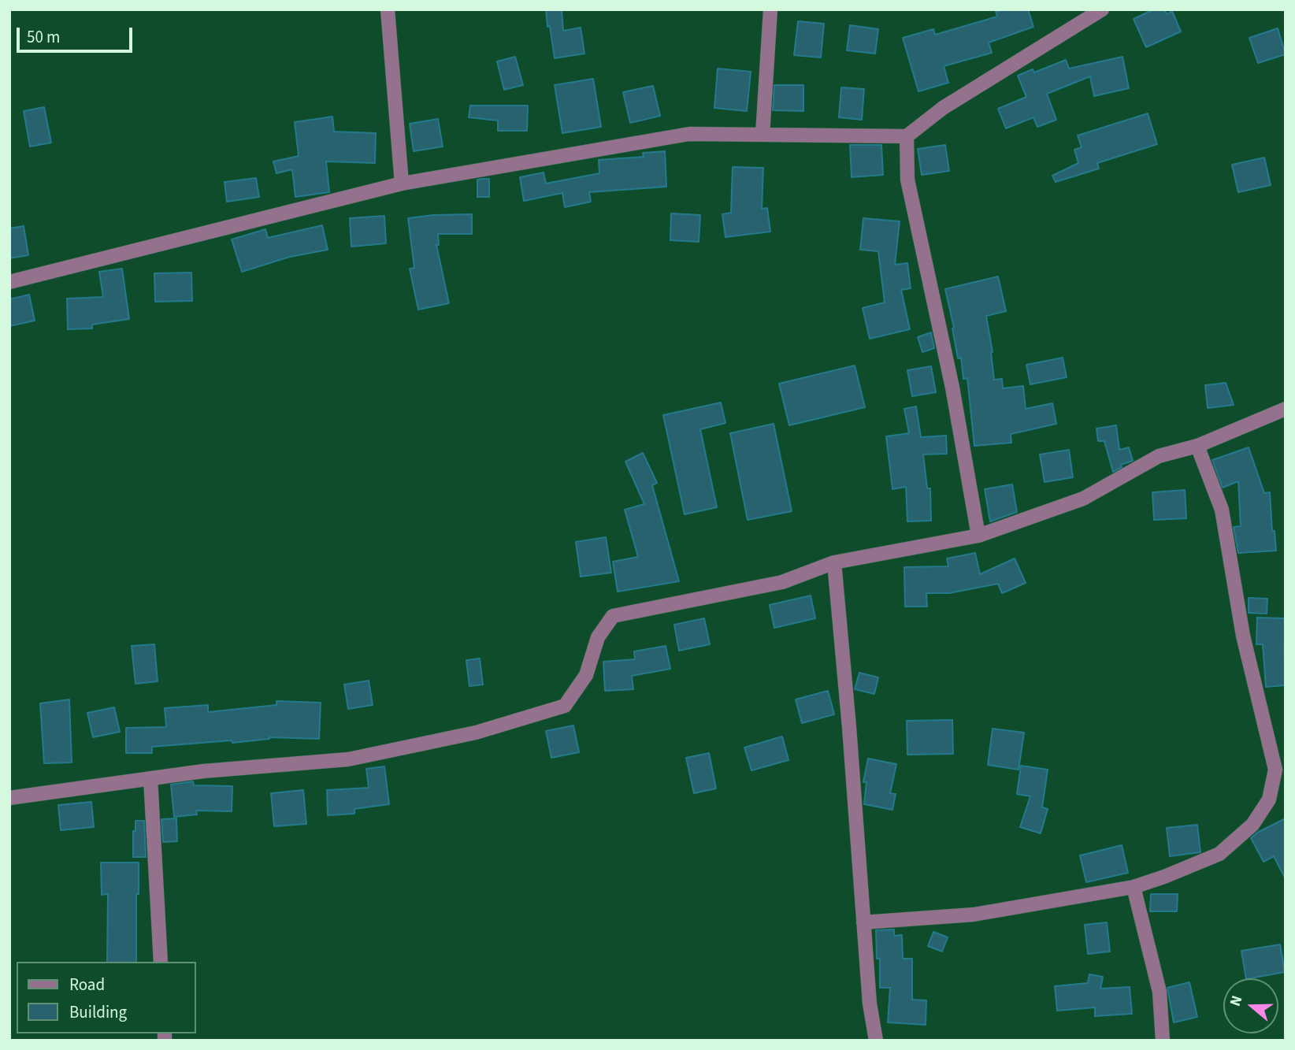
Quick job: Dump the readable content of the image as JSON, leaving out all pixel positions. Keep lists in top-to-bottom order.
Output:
{
  "legend": ["Road", "Building"],
  "scale_bar": "50 m",
  "north": "left"
}
